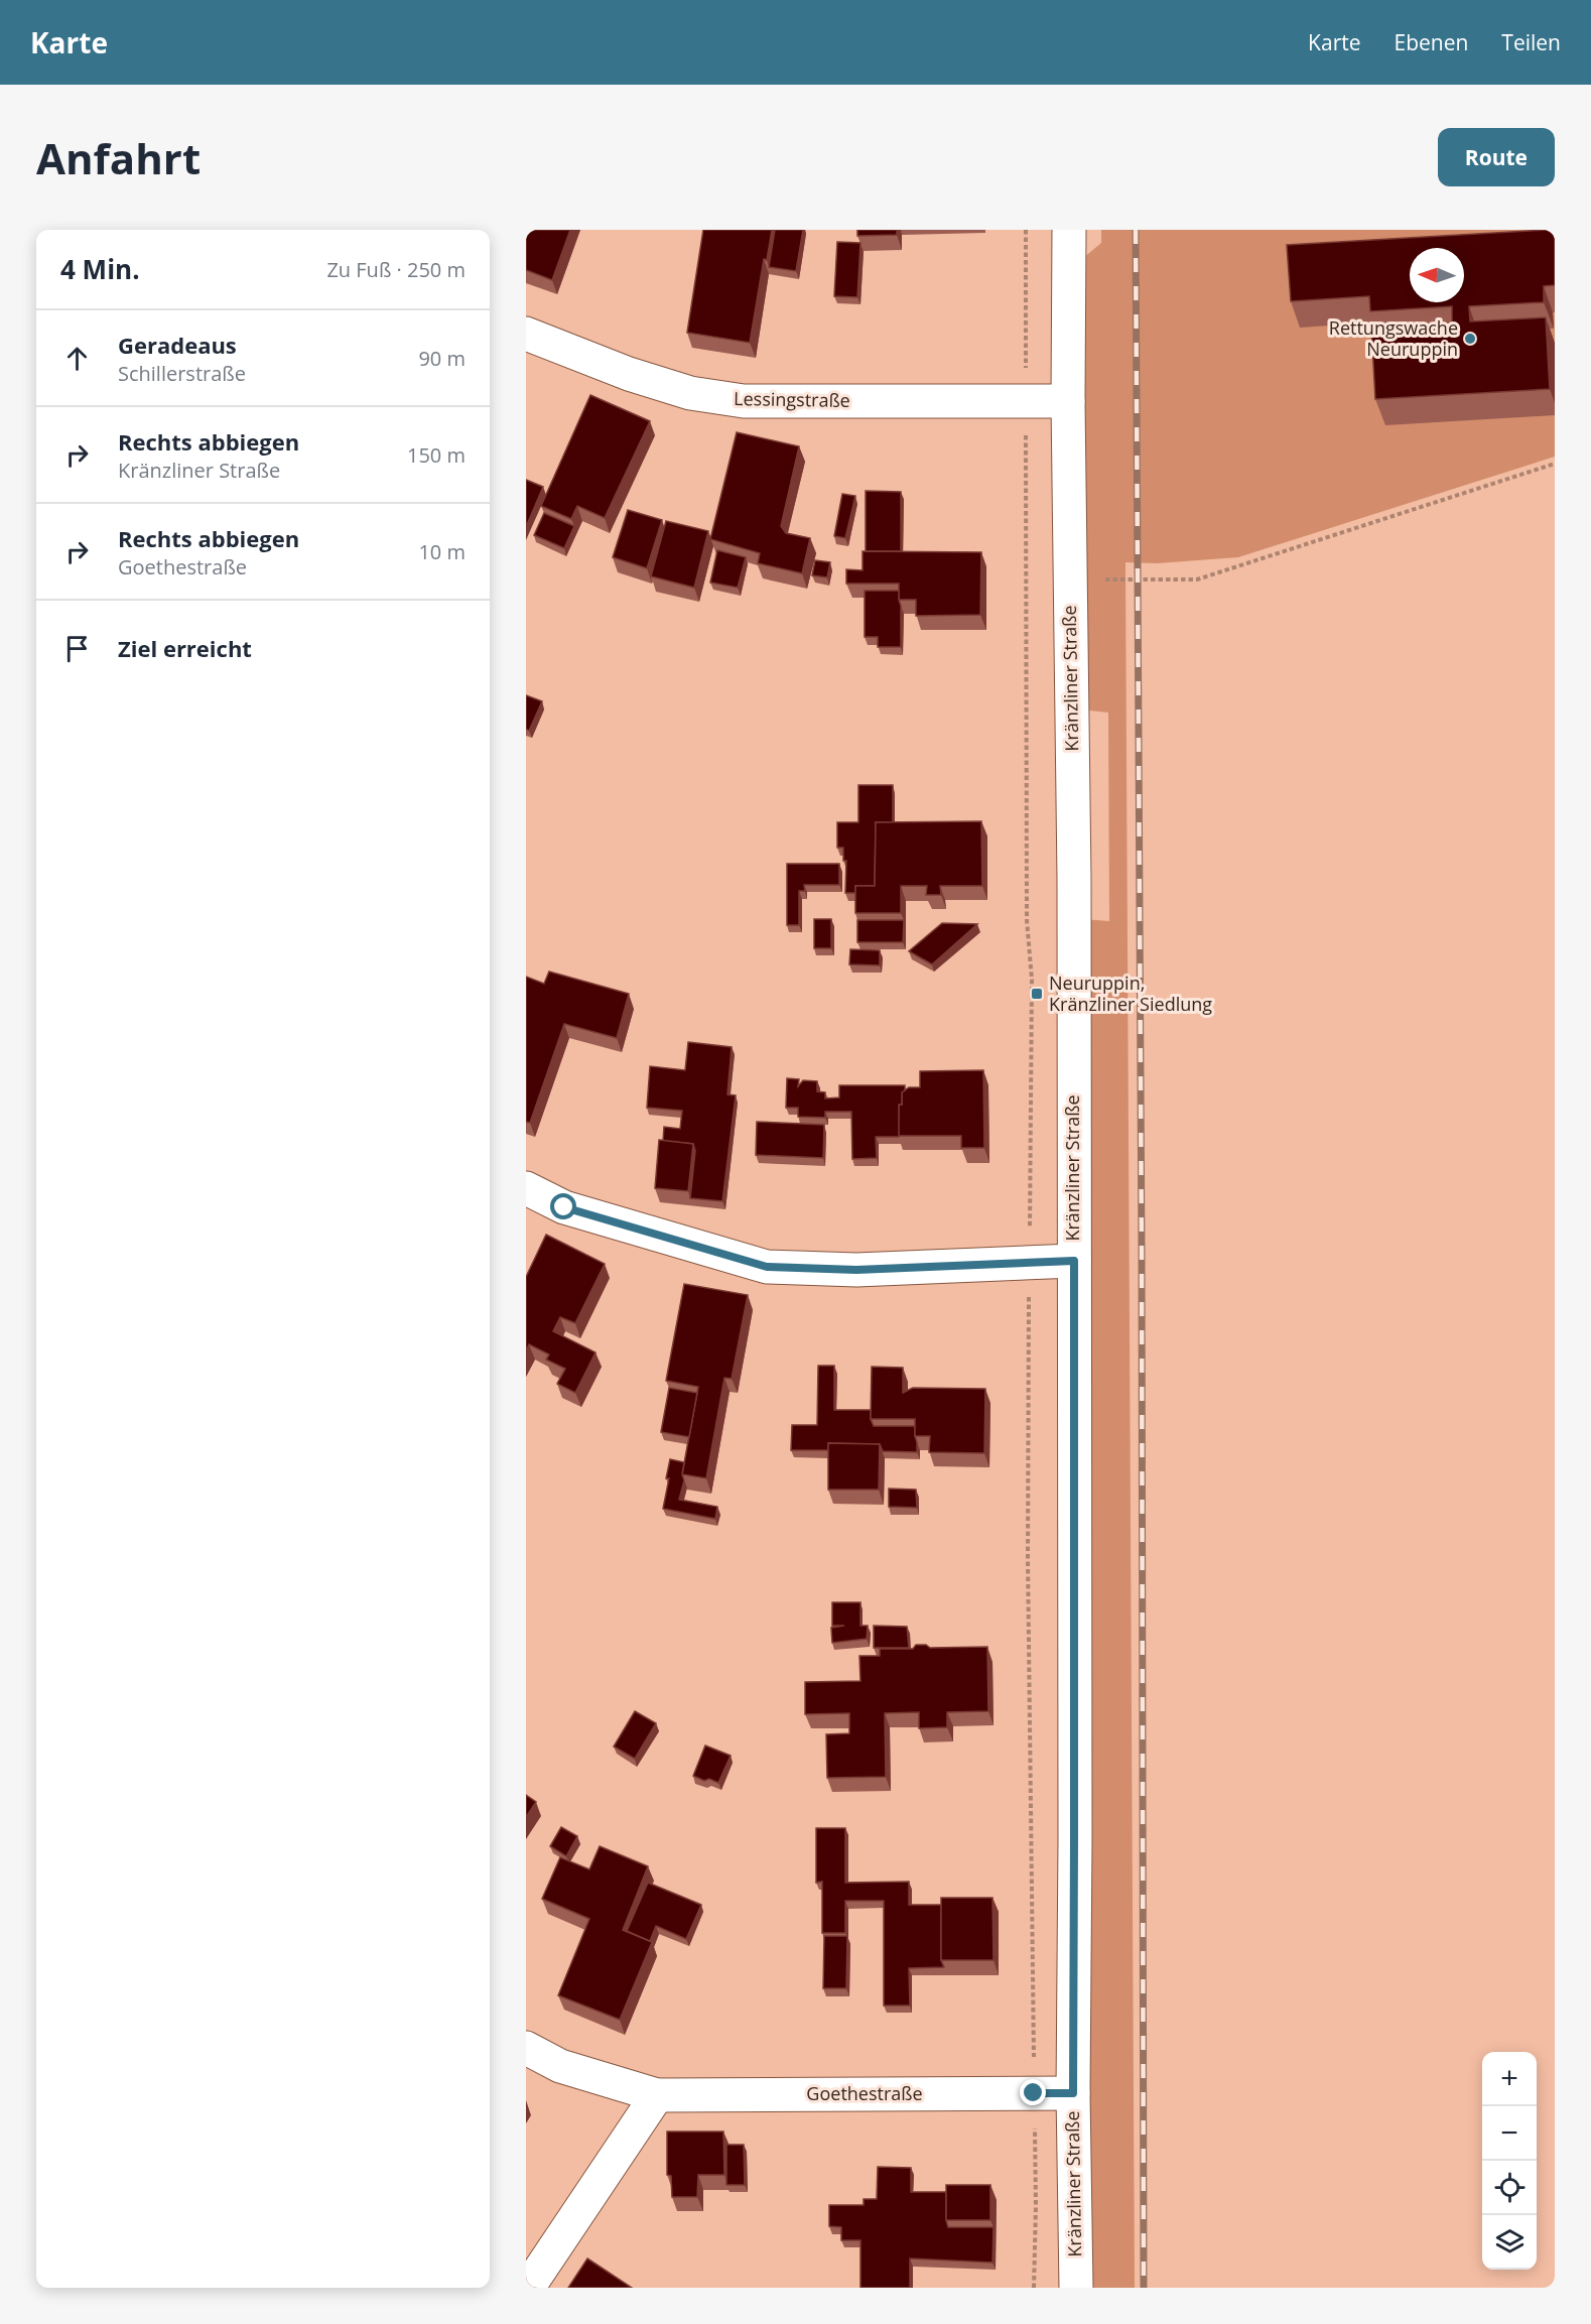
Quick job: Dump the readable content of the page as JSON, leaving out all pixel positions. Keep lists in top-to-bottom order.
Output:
{
  "streets": {
    "street": ["Lessingstraße", "Kränzliner Straße", "Goethestraße"]
  },
  "crossings": [
    ["Lessingstraße", "Kränzliner Straße"],
    ["Kränzliner Straße", "Goethestraße"]
  ],
  "places": {
    "other": ["Rettungswache Neuruppin"],
    "transit": ["Neuruppin, Kränzliner Siedlung"]
  },
  "north": "left",
  "page": {
    "header": "Karte",
    "nav": ["Karte", "Ebenen", "Teilen"],
    "buttons": "Route",
    "title": "Anfahrt",
    "heading": ["4 Min.", "Zu Fuß · 250 m"],
    "list": [
      ["Geradeaus", "Schillerstraße", "90 m"],
      ["Rechts abbiegen", "Kränzliner Straße", "150 m"],
      ["Rechts abbiegen", "Goethestraße", "10 m"],
      "Ziel erreicht"
    ],
    "map_buttons": ["+", "−"]
  }
}
